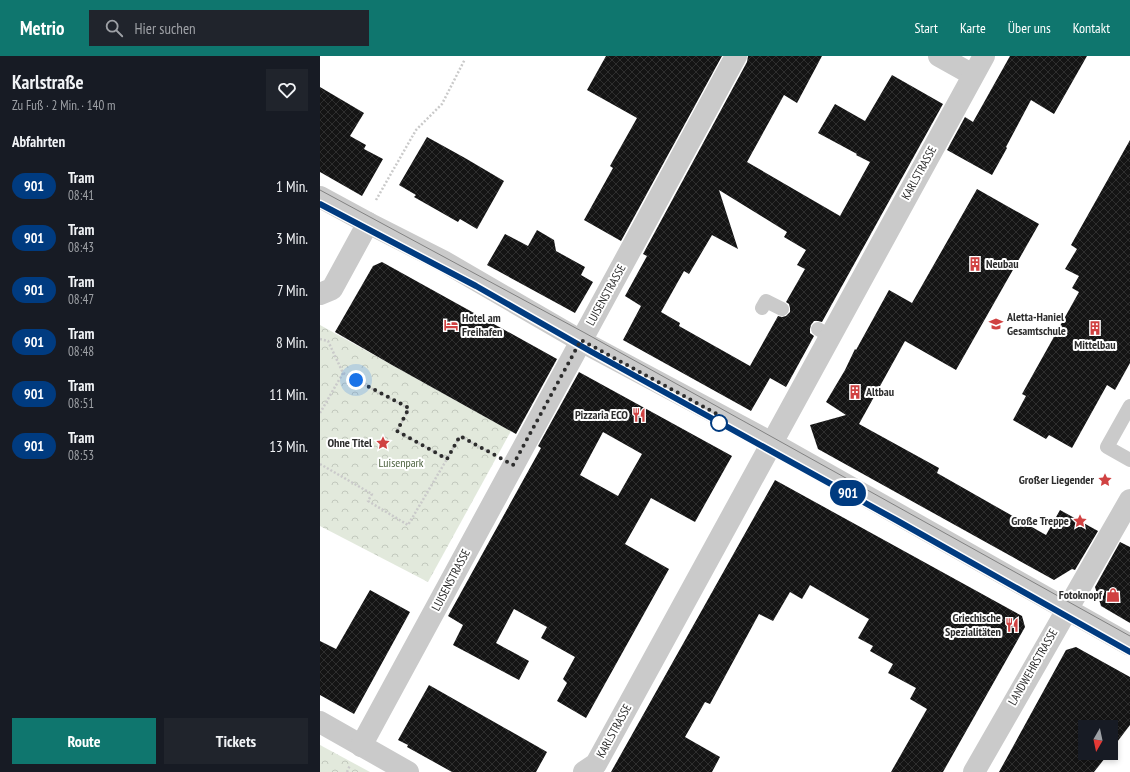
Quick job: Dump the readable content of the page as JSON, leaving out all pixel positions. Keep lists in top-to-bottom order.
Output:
{
  "streets": {
    "street": ["KARLSTRASSE", "LUISENSTRASSE", "LANDWEHRSTRASSE"]
  },
  "parks": ["Luisenpark"],
  "places": {
    "building": ["Neubau", "Mittelbau", "Altbau"],
    "school or university": ["Aletta-Haniel Gesamtschule"],
    "hotel": ["Hotel am Freihafen"],
    "restaurant": ["Pizzaria ECO", "Griechische Spezialitäten"],
    "place": ["Ohne Titel", "Großer Liegender", "Große Treppe"],
    "shop": ["Fotoknopf"]
  },
  "lines": ["tram line 901"],
  "north": "bottom",
  "page": {
    "header": "Metrio",
    "search": "Hier suchen",
    "nav": [
      "Start",
      "Karte",
      "Über uns",
      "Kontakt"
    ],
    "heading": [
      ["Karlstraße", "Zu Fuß · 2 Min. · 140 m"],
      "Abfahrten"
    ],
    "on_map": "901",
    "list": [
      {
        "mark": "901",
        "name": "Tram",
        "note": "08:41",
        "value": "1 Min."
      },
      {
        "mark": "901",
        "name": "Tram",
        "note": "08:43",
        "value": "3 Min."
      },
      {
        "mark": "901",
        "name": "Tram",
        "note": "08:47",
        "value": "7 Min."
      },
      {
        "mark": "901",
        "name": "Tram",
        "note": "08:48",
        "value": "8 Min."
      },
      {
        "mark": "901",
        "name": "Tram",
        "note": "08:51",
        "value": "11 Min."
      },
      {
        "mark": "901",
        "name": "Tram",
        "note": "08:53",
        "value": "13 Min."
      }
    ],
    "buttons": ["Route", "Tickets"]
  }
}
